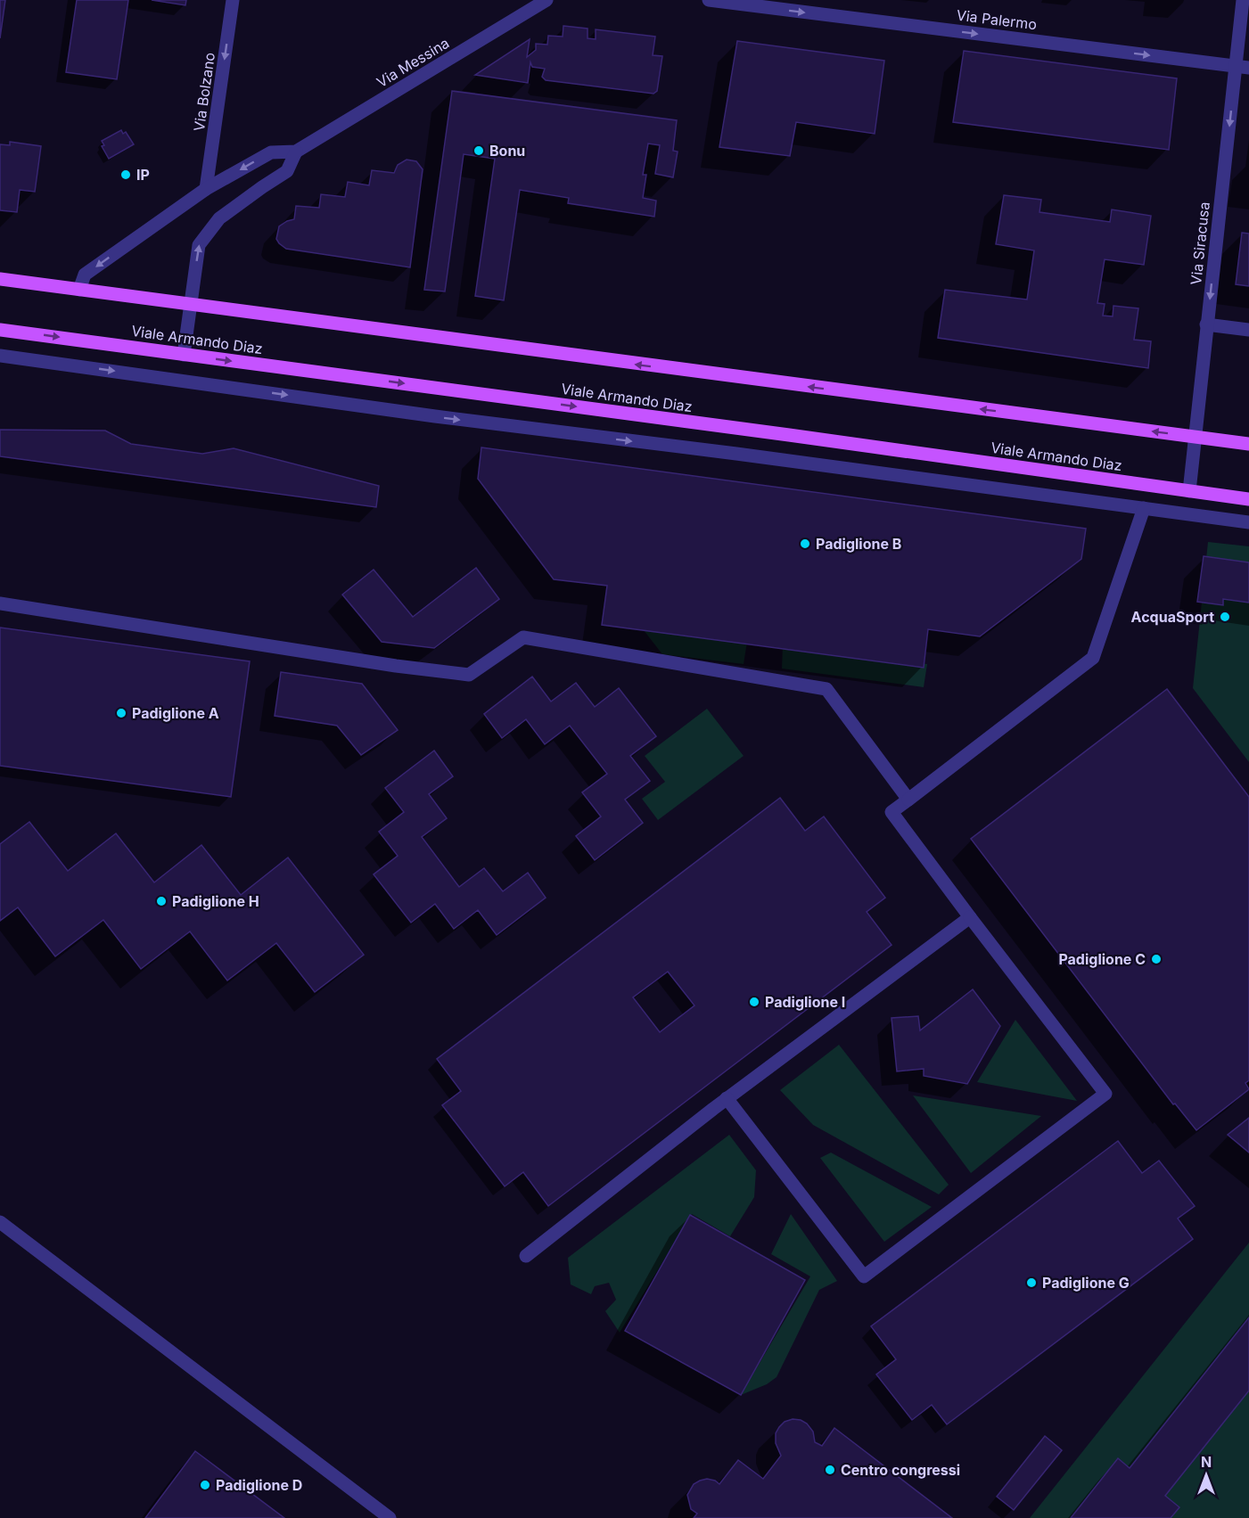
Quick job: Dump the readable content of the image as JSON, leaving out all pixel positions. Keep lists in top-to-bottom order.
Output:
{
  "streets": {
    "main road": ["Viale Armando Diaz"],
    "street": [
      "Via Palermo",
      "Via Messina",
      "Via Bolzano",
      "Via Siracusa"
    ]
  },
  "crossings": [
    ["Via Palermo", "Via Siracusa"],
    ["Via Messina", "Via Bolzano"],
    ["Via Messina", "Viale Armando Diaz"],
    ["Via Siracusa", "Viale Armando Diaz"]
  ],
  "one_way": ["Via Palermo", "Via Bolzano", "Via Siracusa"],
  "places": [
    "Bonu",
    "IP",
    "Padiglione B",
    "AcquaSport",
    "Padiglione A",
    "Padiglione H",
    "Padiglione C",
    "Padiglione I",
    "Padiglione G",
    "Centro congressi",
    "Padiglione D"
  ],
  "north": "top"
}
